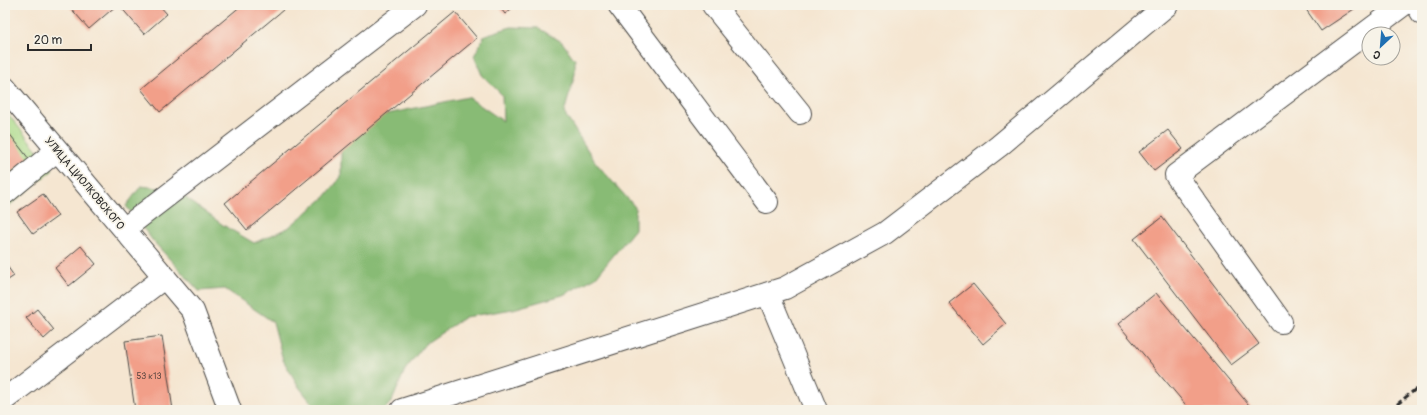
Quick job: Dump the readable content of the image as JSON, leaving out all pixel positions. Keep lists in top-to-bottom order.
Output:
{
  "streets": {
    "street": ["УЛИЦА ЦИОЛКОВСКОГО"]
  },
  "house_numbers": ["53 к13"],
  "scale_bar": "20 m",
  "north": "bottom left"
}
